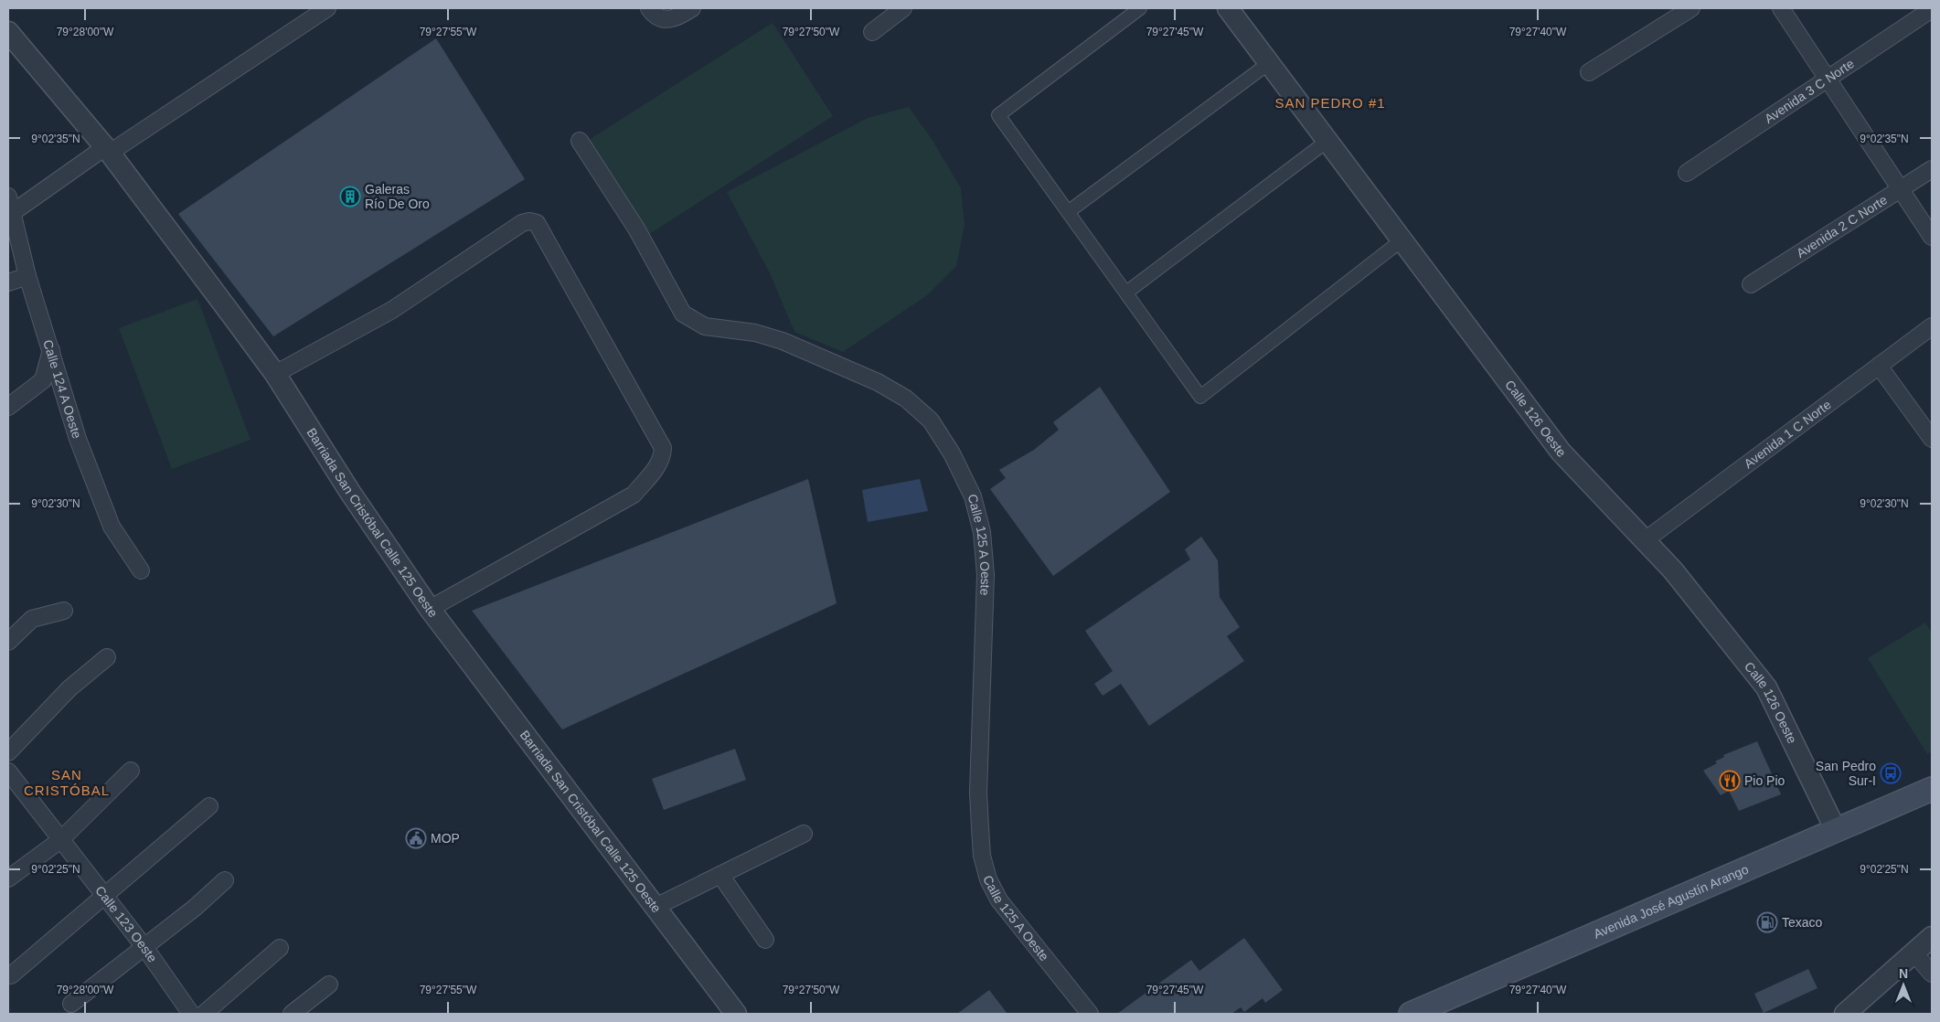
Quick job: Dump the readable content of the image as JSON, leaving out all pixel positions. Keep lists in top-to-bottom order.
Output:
{
  "streets": {
    "main road": ["Avenida José Agustín Arango"],
    "street": [
      "Avenida 3 C Norte",
      "Avenida 2 C Norte",
      "Calle 124 A Oeste",
      "Calle 126 Oeste",
      "Avenida 1 C Norte",
      "Barriada San Cristóbal Calle 125 Oeste",
      "Calle 125 A Oeste",
      "Calle 123 Oeste"
    ]
  },
  "crossings": [
    ["Calle 126 Oeste", "Avenida 1 C Norte"],
    ["Calle 126 Oeste", "Avenida José Agustín Arango"]
  ],
  "districts": ["SAN PEDRO #1", "SAN CRISTÓBAL"],
  "places": {
    "building": ["Galeras Río De Oro"],
    "bus stop": ["San Pedro Sur-I"],
    "restaurant": ["Pio Pio"],
    "public building": ["MOP"],
    "fuel station": ["Texaco"]
  },
  "north": "top",
  "coordinates": [
    "79°28'00\"W",
    "79°27'55\"W",
    "79°27'50\"W",
    "79°27'45\"W",
    "79°27'40\"W",
    "9°02'35\"N",
    "9°02'30\"N",
    "9°02'25\"N"
  ]
}
